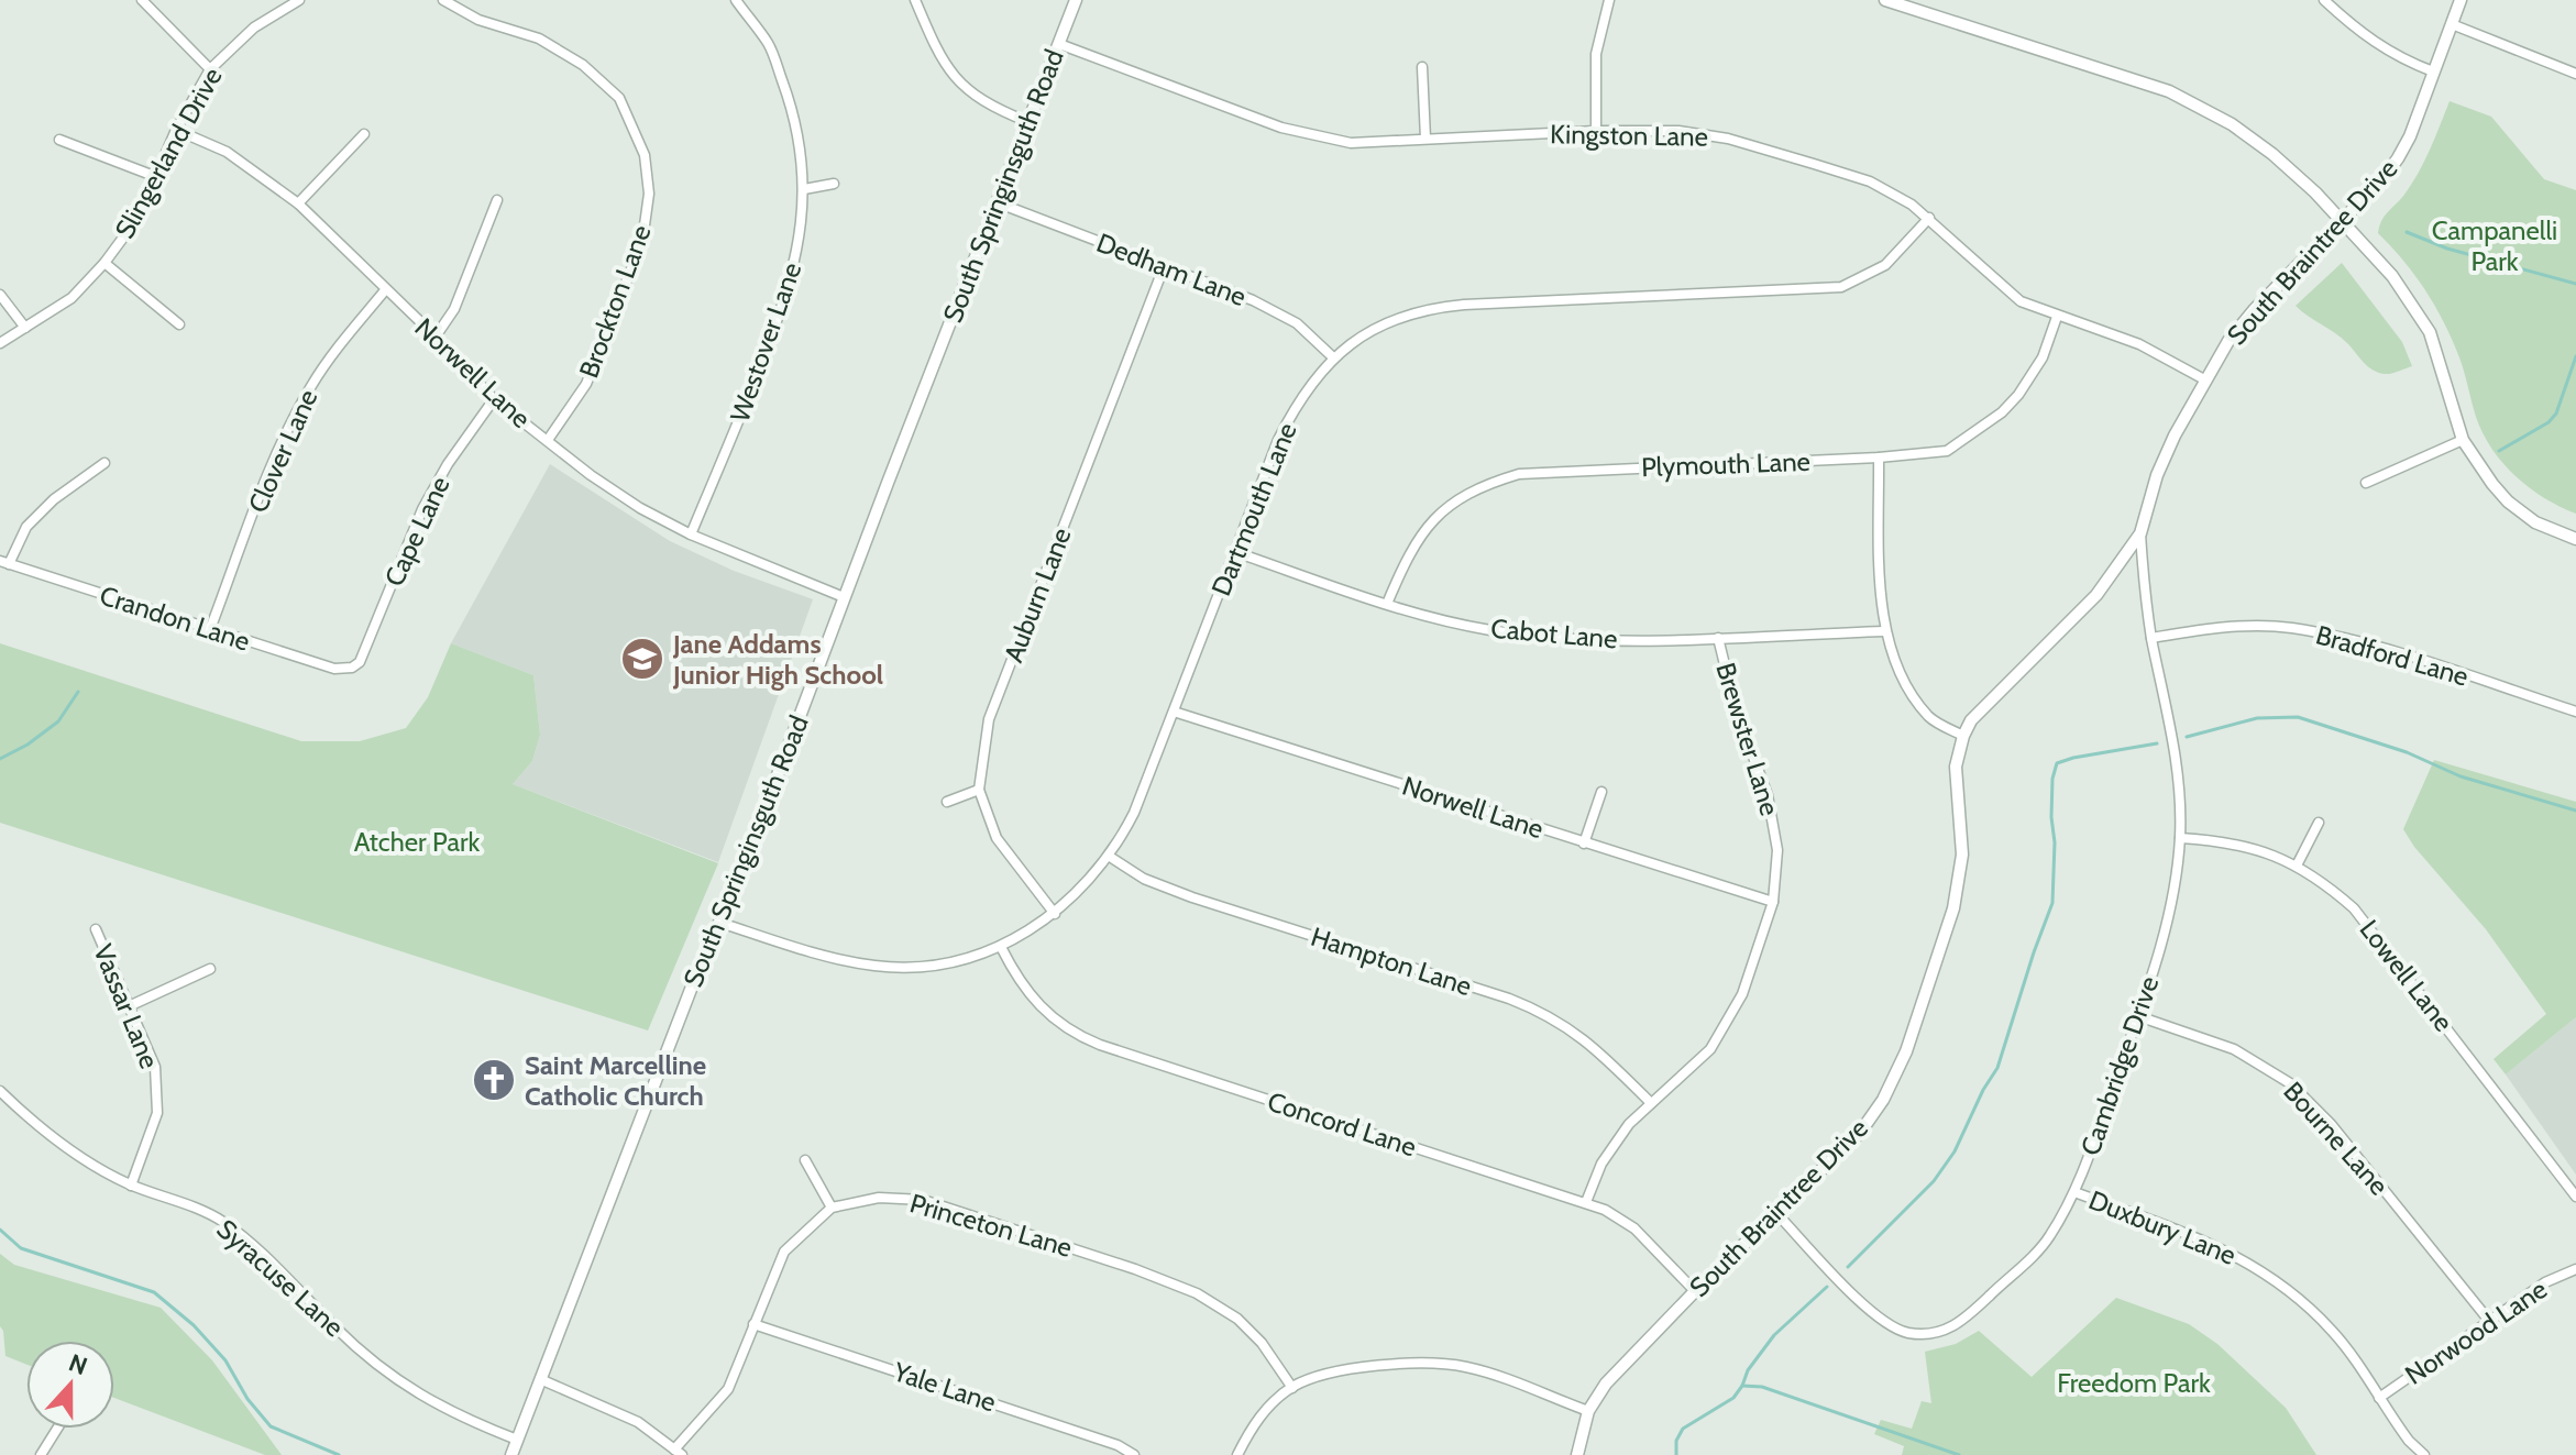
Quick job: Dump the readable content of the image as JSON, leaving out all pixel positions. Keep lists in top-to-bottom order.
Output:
{
  "streets": {
    "street": [
      "Kingston Lane",
      "Slingerland Drive",
      "South Springinsguth Road",
      "South Braintree Drive",
      "Dedham Lane",
      "Brockton Lane",
      "Westover Lane",
      "Norwell Lane",
      "Clover Lane",
      "Plymouth Lane",
      "Dartmouth Lane",
      "Cape Lane",
      "Auburn Lane",
      "Crandon Lane",
      "Cabot Lane",
      "Bradford Lane",
      "Brewster Lane",
      "Hampton Lane",
      "Lowell Lane",
      "Vassar Lane",
      "Cambridge Drive",
      "Concord Lane",
      "Bourne Lane",
      "Princeton Lane",
      "Duxbury Lane",
      "Syracuse Lane",
      "Norwood Lane",
      "Yale Lane"
    ]
  },
  "crossings": [
    ["Kingston Lane", "South Springinsguth Road"],
    ["Kingston Lane", "South Braintree Drive"],
    ["Kingston Lane", "Plymouth Lane"],
    ["Kingston Lane", "Dartmouth Lane"],
    ["Slingerland Drive", "Norwell Lane"],
    ["South Springinsguth Road", "Dedham Lane"],
    ["South Springinsguth Road", "Norwell Lane"],
    ["South Springinsguth Road", "Dartmouth Lane"],
    ["South Springinsguth Road", "Syracuse Lane"],
    ["South Braintree Drive", "Cambridge Drive"],
    ["South Braintree Drive", "Concord Lane"],
    ["Dedham Lane", "Dartmouth Lane"],
    ["Dedham Lane", "Auburn Lane"],
    ["Brockton Lane", "Norwell Lane"],
    ["Westover Lane", "Norwell Lane"],
    ["Norwell Lane", "Clover Lane"],
    ["Norwell Lane", "Dartmouth Lane"],
    ["Norwell Lane", "Cape Lane"],
    ["Norwell Lane", "Brewster Lane"],
    ["Clover Lane", "Crandon Lane"],
    ["Plymouth Lane", "Cabot Lane"],
    ["Dartmouth Lane", "Auburn Lane"],
    ["Dartmouth Lane", "Cabot Lane"],
    ["Dartmouth Lane", "Hampton Lane"],
    ["Dartmouth Lane", "Concord Lane"],
    ["Cape Lane", "Crandon Lane"],
    ["Cabot Lane", "Brewster Lane"],
    ["Bradford Lane", "Cambridge Drive"],
    ["Brewster Lane", "Hampton Lane"],
    ["Brewster Lane", "Concord Lane"],
    ["Lowell Lane", "Cambridge Drive"],
    ["Vassar Lane", "Syracuse Lane"],
    ["Cambridge Drive", "Bourne Lane"],
    ["Cambridge Drive", "Duxbury Lane"],
    ["Bourne Lane", "Norwood Lane"],
    ["Duxbury Lane", "Norwood Lane"]
  ],
  "parks": ["Campanelli Park", "Atcher Park", "Freedom Park"],
  "places": {
    "school or university": ["Jane Addams Junior High School"],
    "church": ["Saint Marcelline Catholic Church"]
  },
  "north": "top"
}
